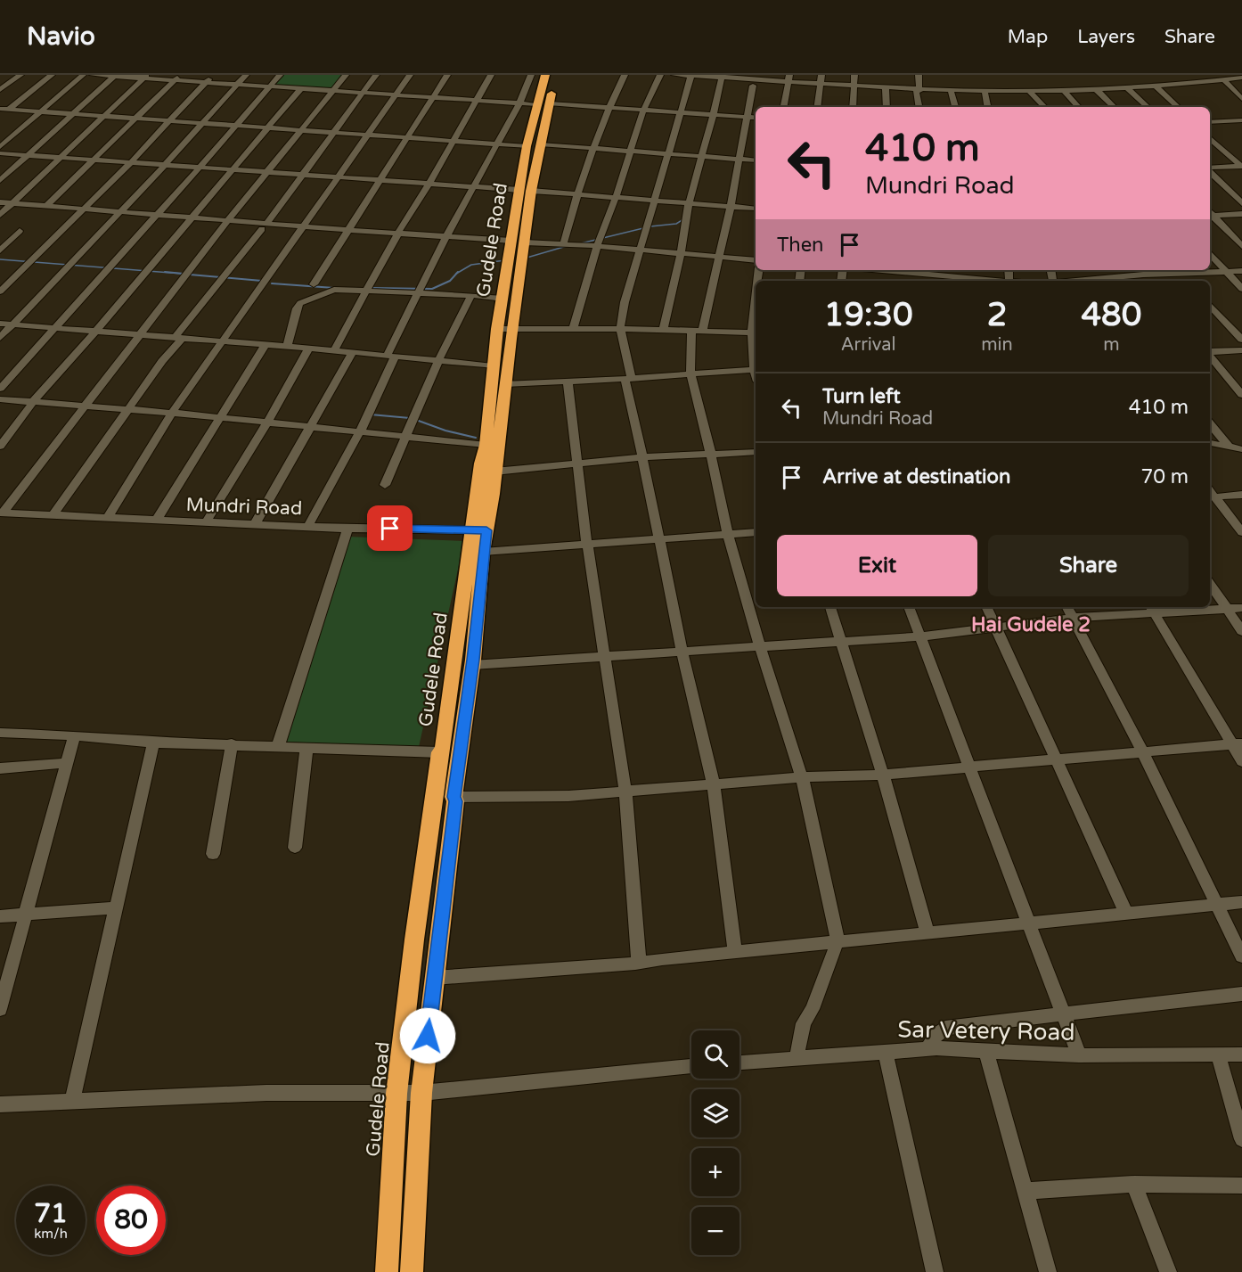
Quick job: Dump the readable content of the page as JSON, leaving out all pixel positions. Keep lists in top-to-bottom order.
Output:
{
  "streets": {
    "highway": ["Gudele Road"],
    "street": ["Mundri Road", "Sar Vetery Road"]
  },
  "crossings": [
    ["Gudele Road", "Mundri Road"]
  ],
  "districts": ["Hai Gudele 2"],
  "page": {
    "header": "Navio",
    "nav": ["Map", "Layers", "Share"],
    "turn": ["410 m", "Mundri Road"],
    "then": "Then",
    "eta": [
      "19:30",
      "Arrival",
      "2",
      "min",
      "480",
      "m"
    ],
    "list": [
      {
        "name": "Turn left",
        "note": "Mundri Road",
        "value": "410 m"
      },
      {
        "name": "Arrive at destination",
        "value": "70 m"
      }
    ],
    "buttons": ["Exit", "Share"],
    "map_buttons": ["+", "−"],
    "speed": "71 km/h",
    "limit": "80"
  }
}
